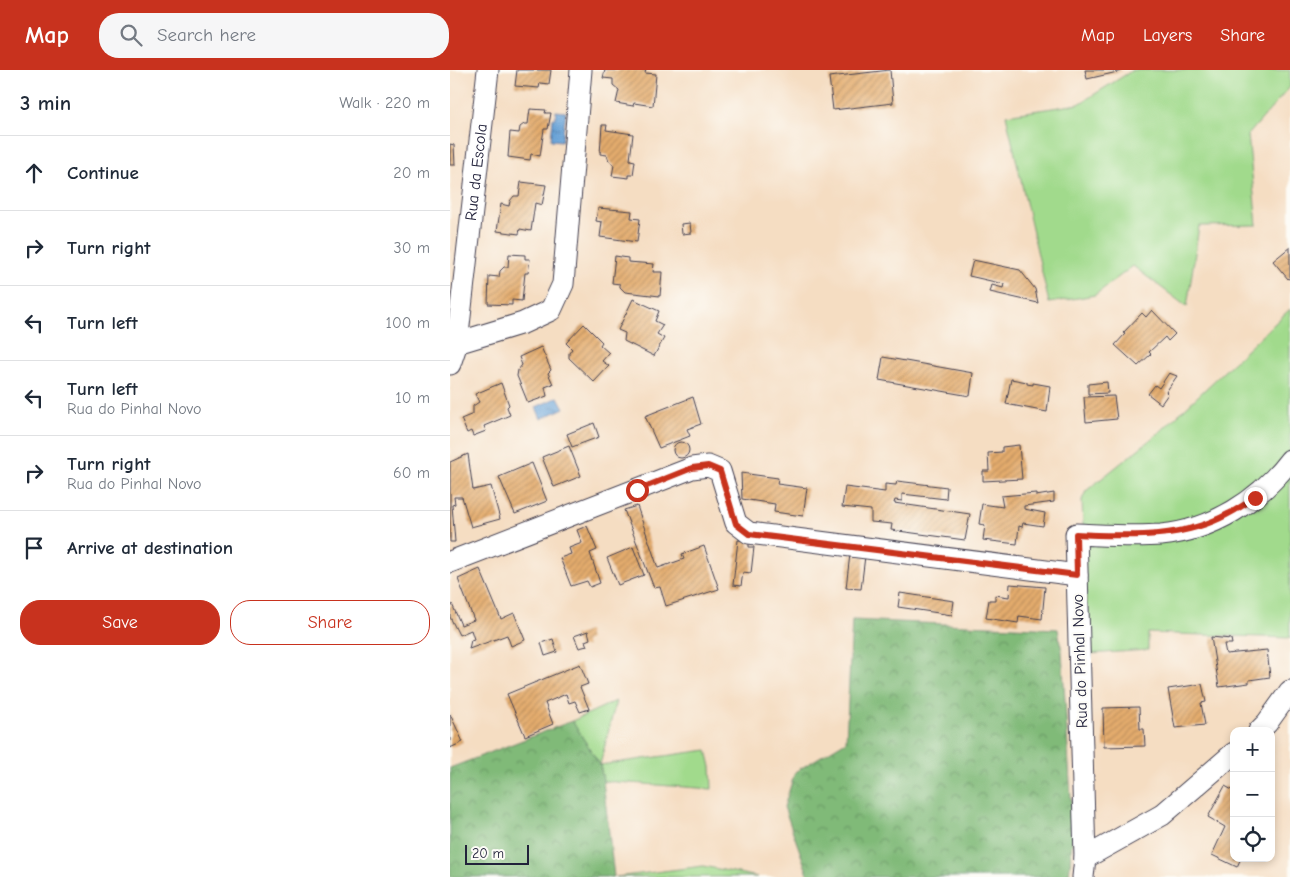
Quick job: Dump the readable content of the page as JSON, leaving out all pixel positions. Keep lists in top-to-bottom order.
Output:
{
  "streets": {
    "street": ["Rua da Escola", "Rua do Pinhal Novo"]
  },
  "scale_bar": "20 m",
  "page": {
    "header": "Map",
    "search": "Search here",
    "nav": ["Map", "Layers", "Share"],
    "heading": ["3 min", "Walk · 220 m"],
    "list": [
      ["Continue", "20 m"],
      ["Turn right", "30 m"],
      ["Turn left", "100 m"],
      ["Turn left", "Rua do Pinhal Novo", "10 m"],
      ["Turn right", "Rua do Pinhal Novo", "60 m"],
      "Arrive at destination"
    ],
    "buttons": ["Save", "Share"],
    "map_buttons": ["+", "−"],
    "scale": "20 m"
  }
}
